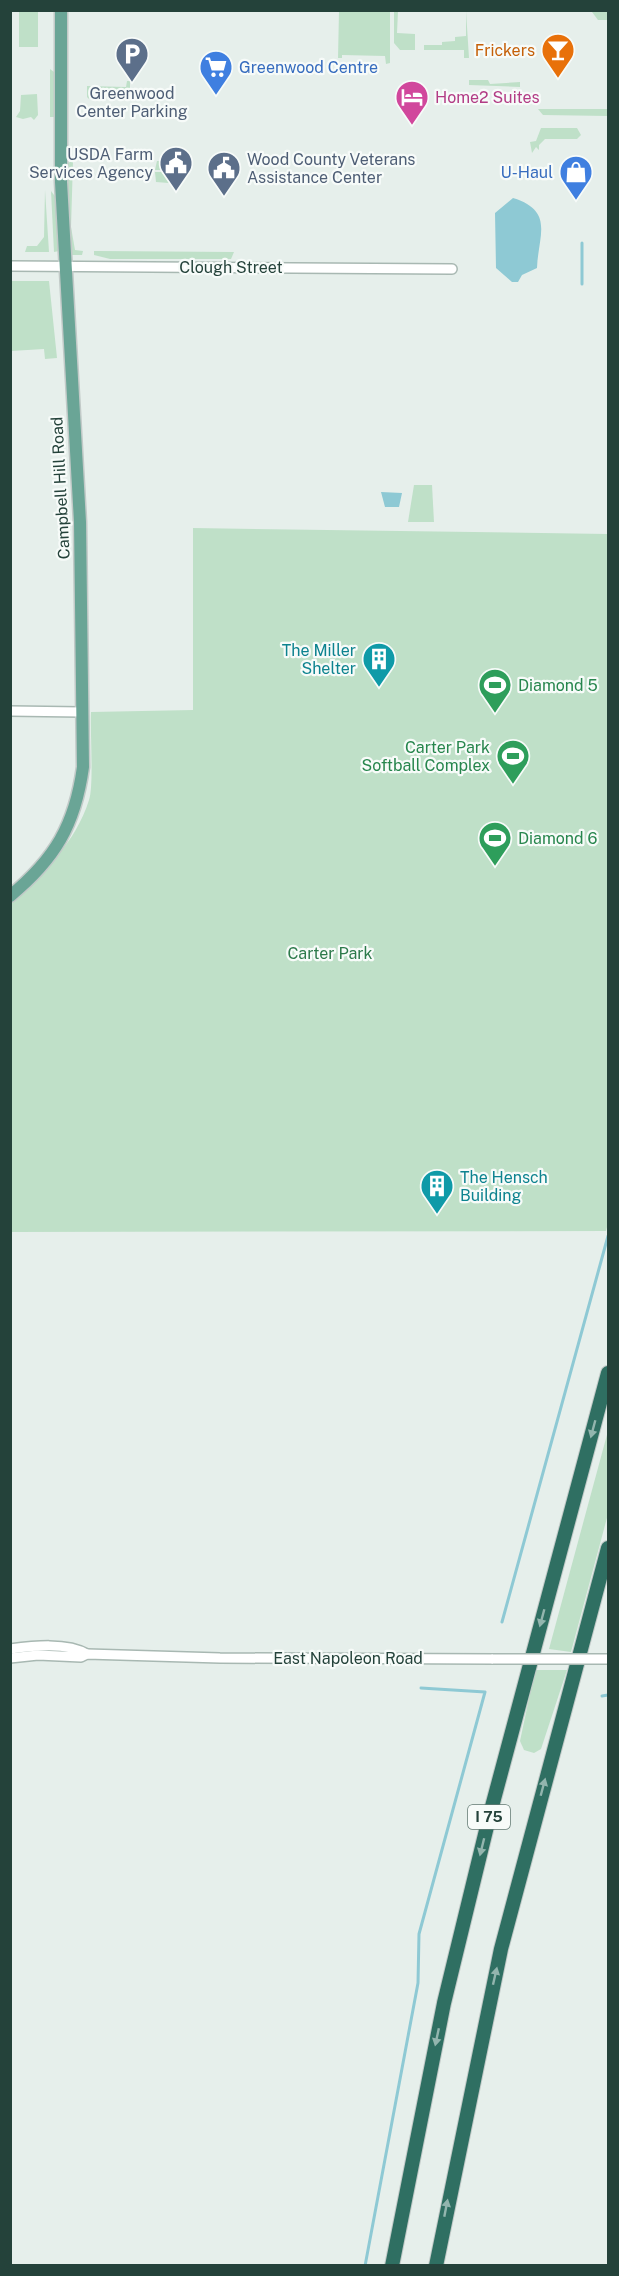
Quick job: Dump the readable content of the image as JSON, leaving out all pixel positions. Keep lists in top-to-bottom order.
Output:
{
  "streets": {
    "highway": ["I 75"],
    "main road": ["Campbell Hill Road"],
    "street": ["Clough Street", "East Napoleon Road"]
  },
  "crossings": [
    ["Clough Street", "Campbell Hill Road"]
  ],
  "parks": ["Carter Park"],
  "places": {
    "bar": ["Frickers"],
    "parking": ["Greenwood Center Parking"],
    "supermarket": ["Greenwood Centre"],
    "hotel": ["Home2 Suites"],
    "public building": ["USDA Farm Services Agency", "Wood County Veterans Assistance Center"],
    "shop": ["U-Haul"],
    "building": ["The Miller Shelter", "The Hensch Building"],
    "sports": ["Diamond 5", "Carter Park Softball Complex", "Diamond 6"]
  }
}
